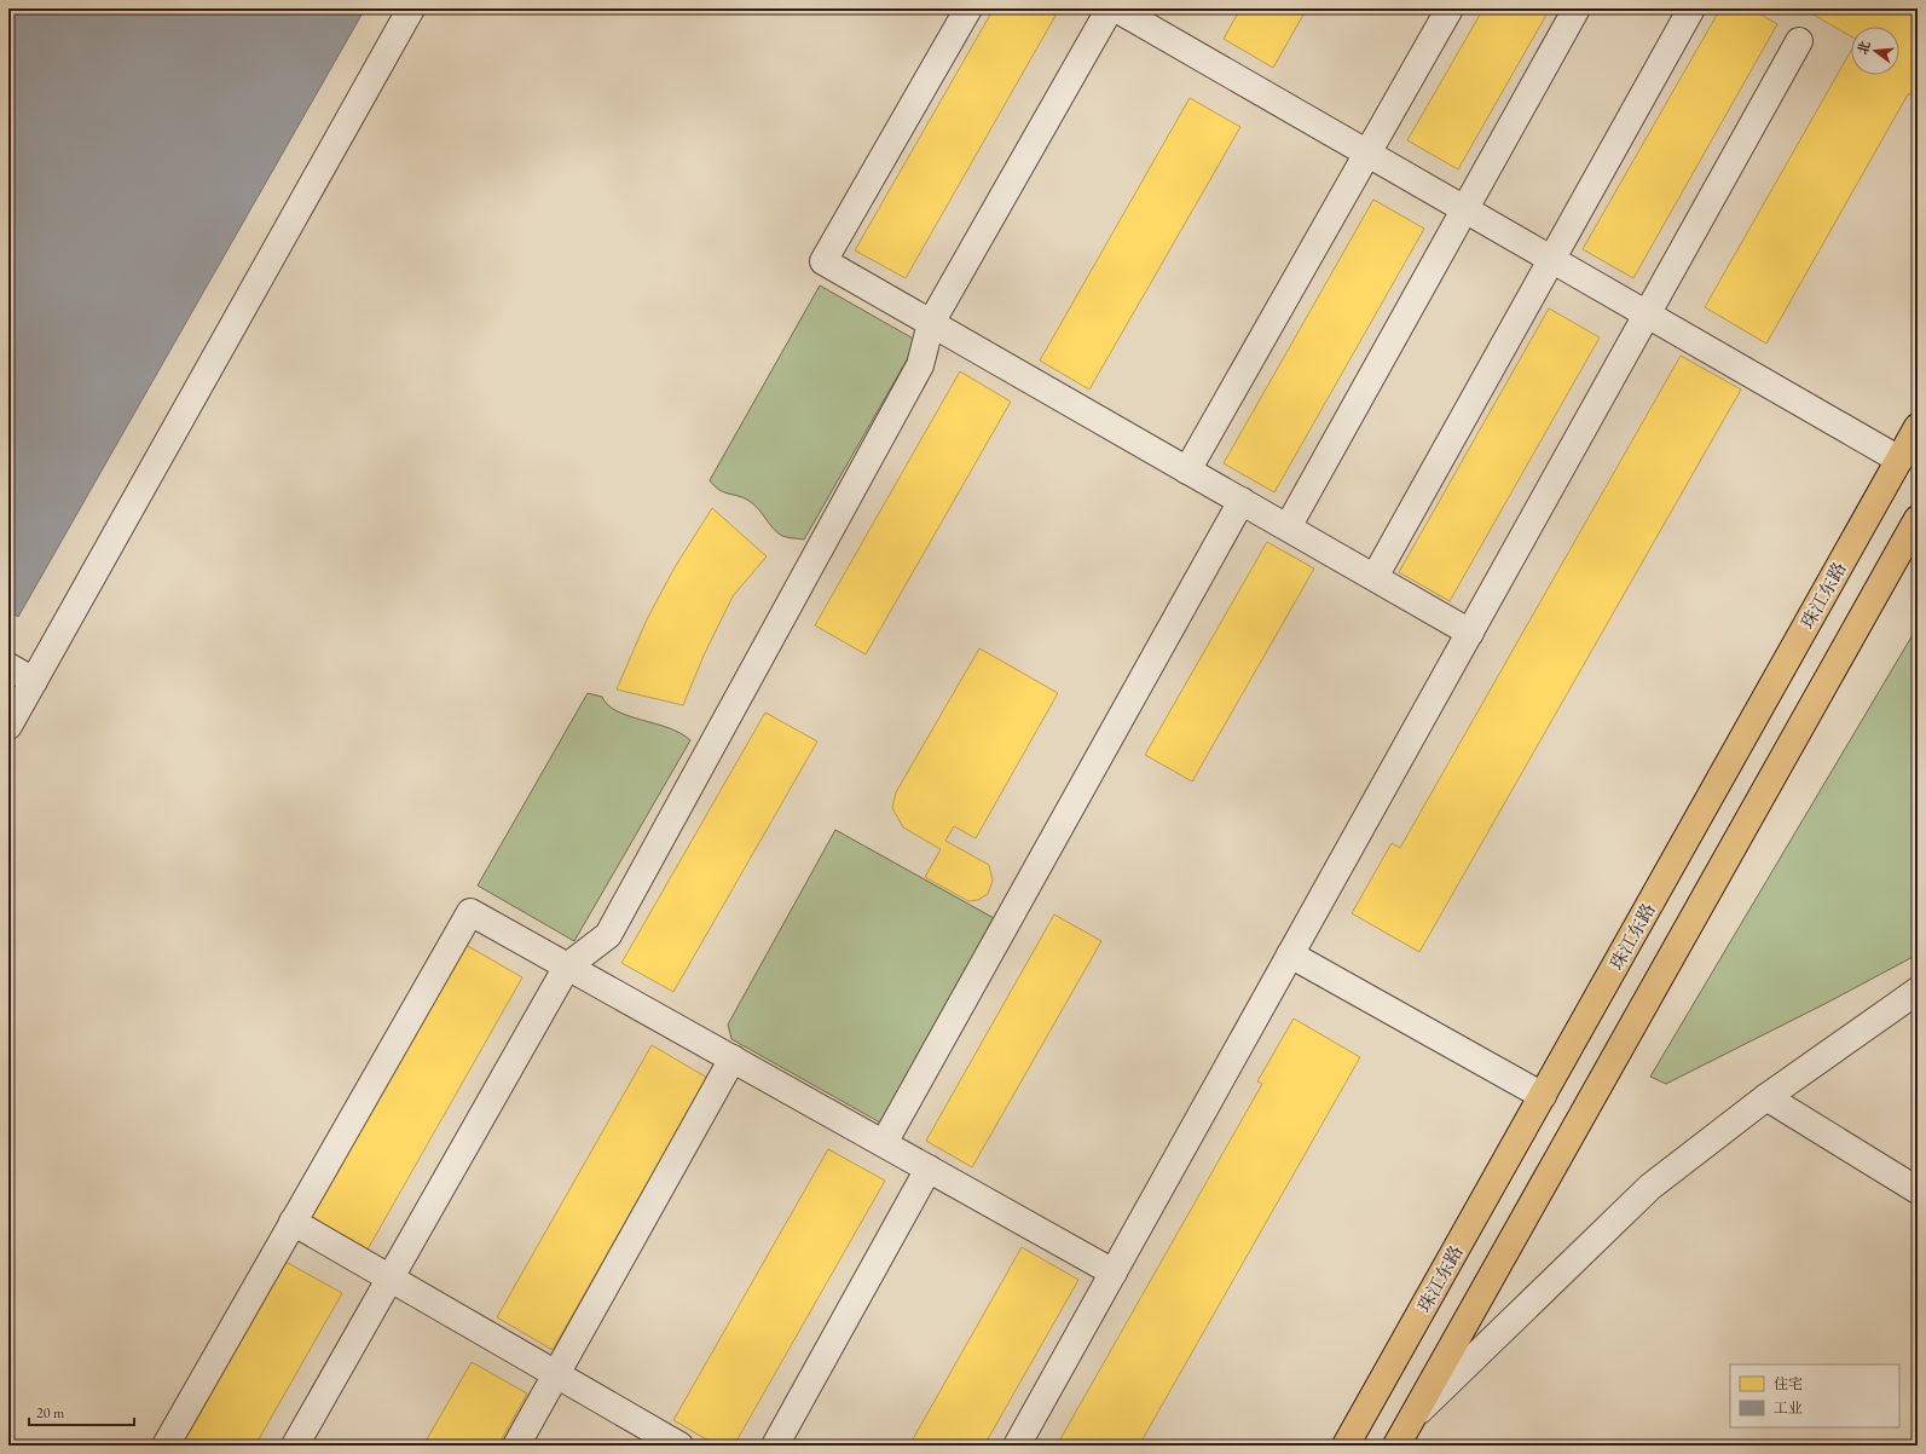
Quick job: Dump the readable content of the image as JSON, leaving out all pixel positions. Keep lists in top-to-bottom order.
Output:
{
  "streets": {
    "main road": ["珠江东路"]
  },
  "legend": ["住宅", "工业"],
  "scale_bar": "20 m",
  "north": "left"
}
